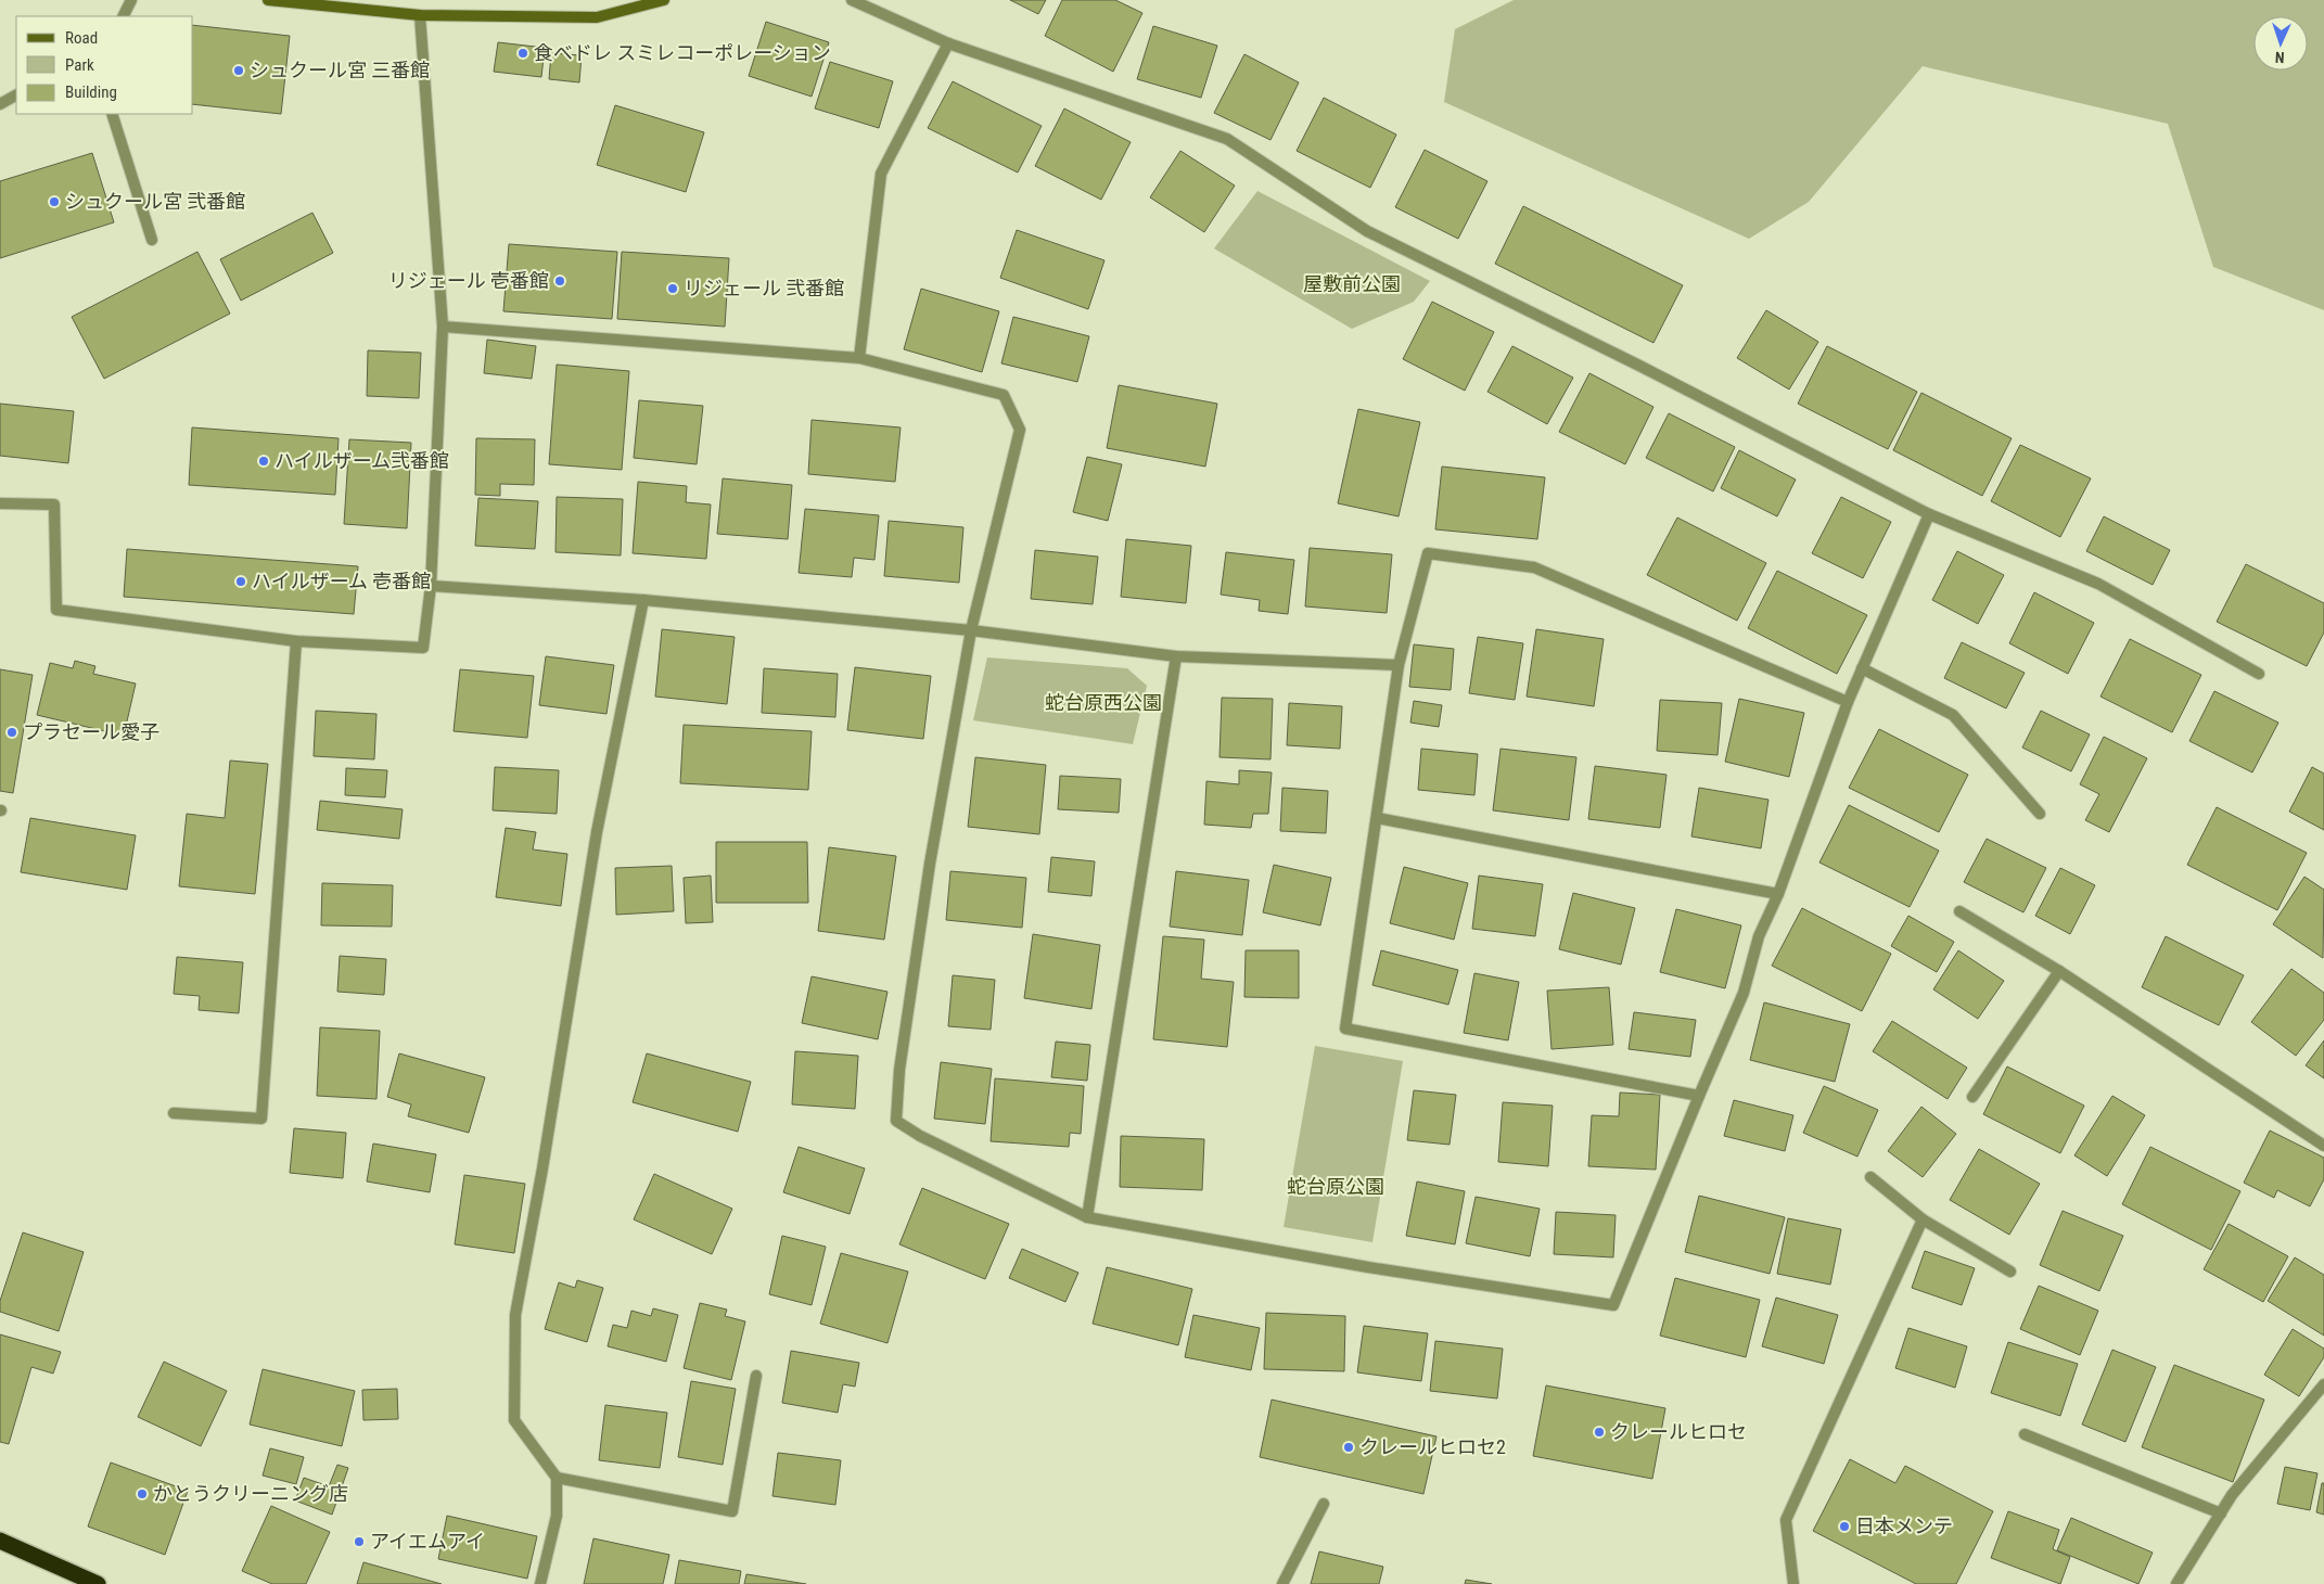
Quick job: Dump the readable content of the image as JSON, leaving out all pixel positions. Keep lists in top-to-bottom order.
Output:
{
  "parks": ["屋敷前公園", "蛇台原西公園", "蛇台原公園"],
  "places": [
    "食べドレ スミレコーポレーション",
    "シュクール宮 三番館",
    "シュクール宮 弐番館",
    "リジェール 壱番館",
    "リジェール 弐番館",
    "ハイルザーム弐番館",
    "ハイルザーム 壱番館",
    "プラセール愛子",
    "クレールヒロセ",
    "クレールヒロセ2",
    "かとうクリーニング店",
    "日本メンテ",
    "アイエムアイ"
  ],
  "legend": ["Road", "Park", "Building"],
  "north": "bottom"
}
